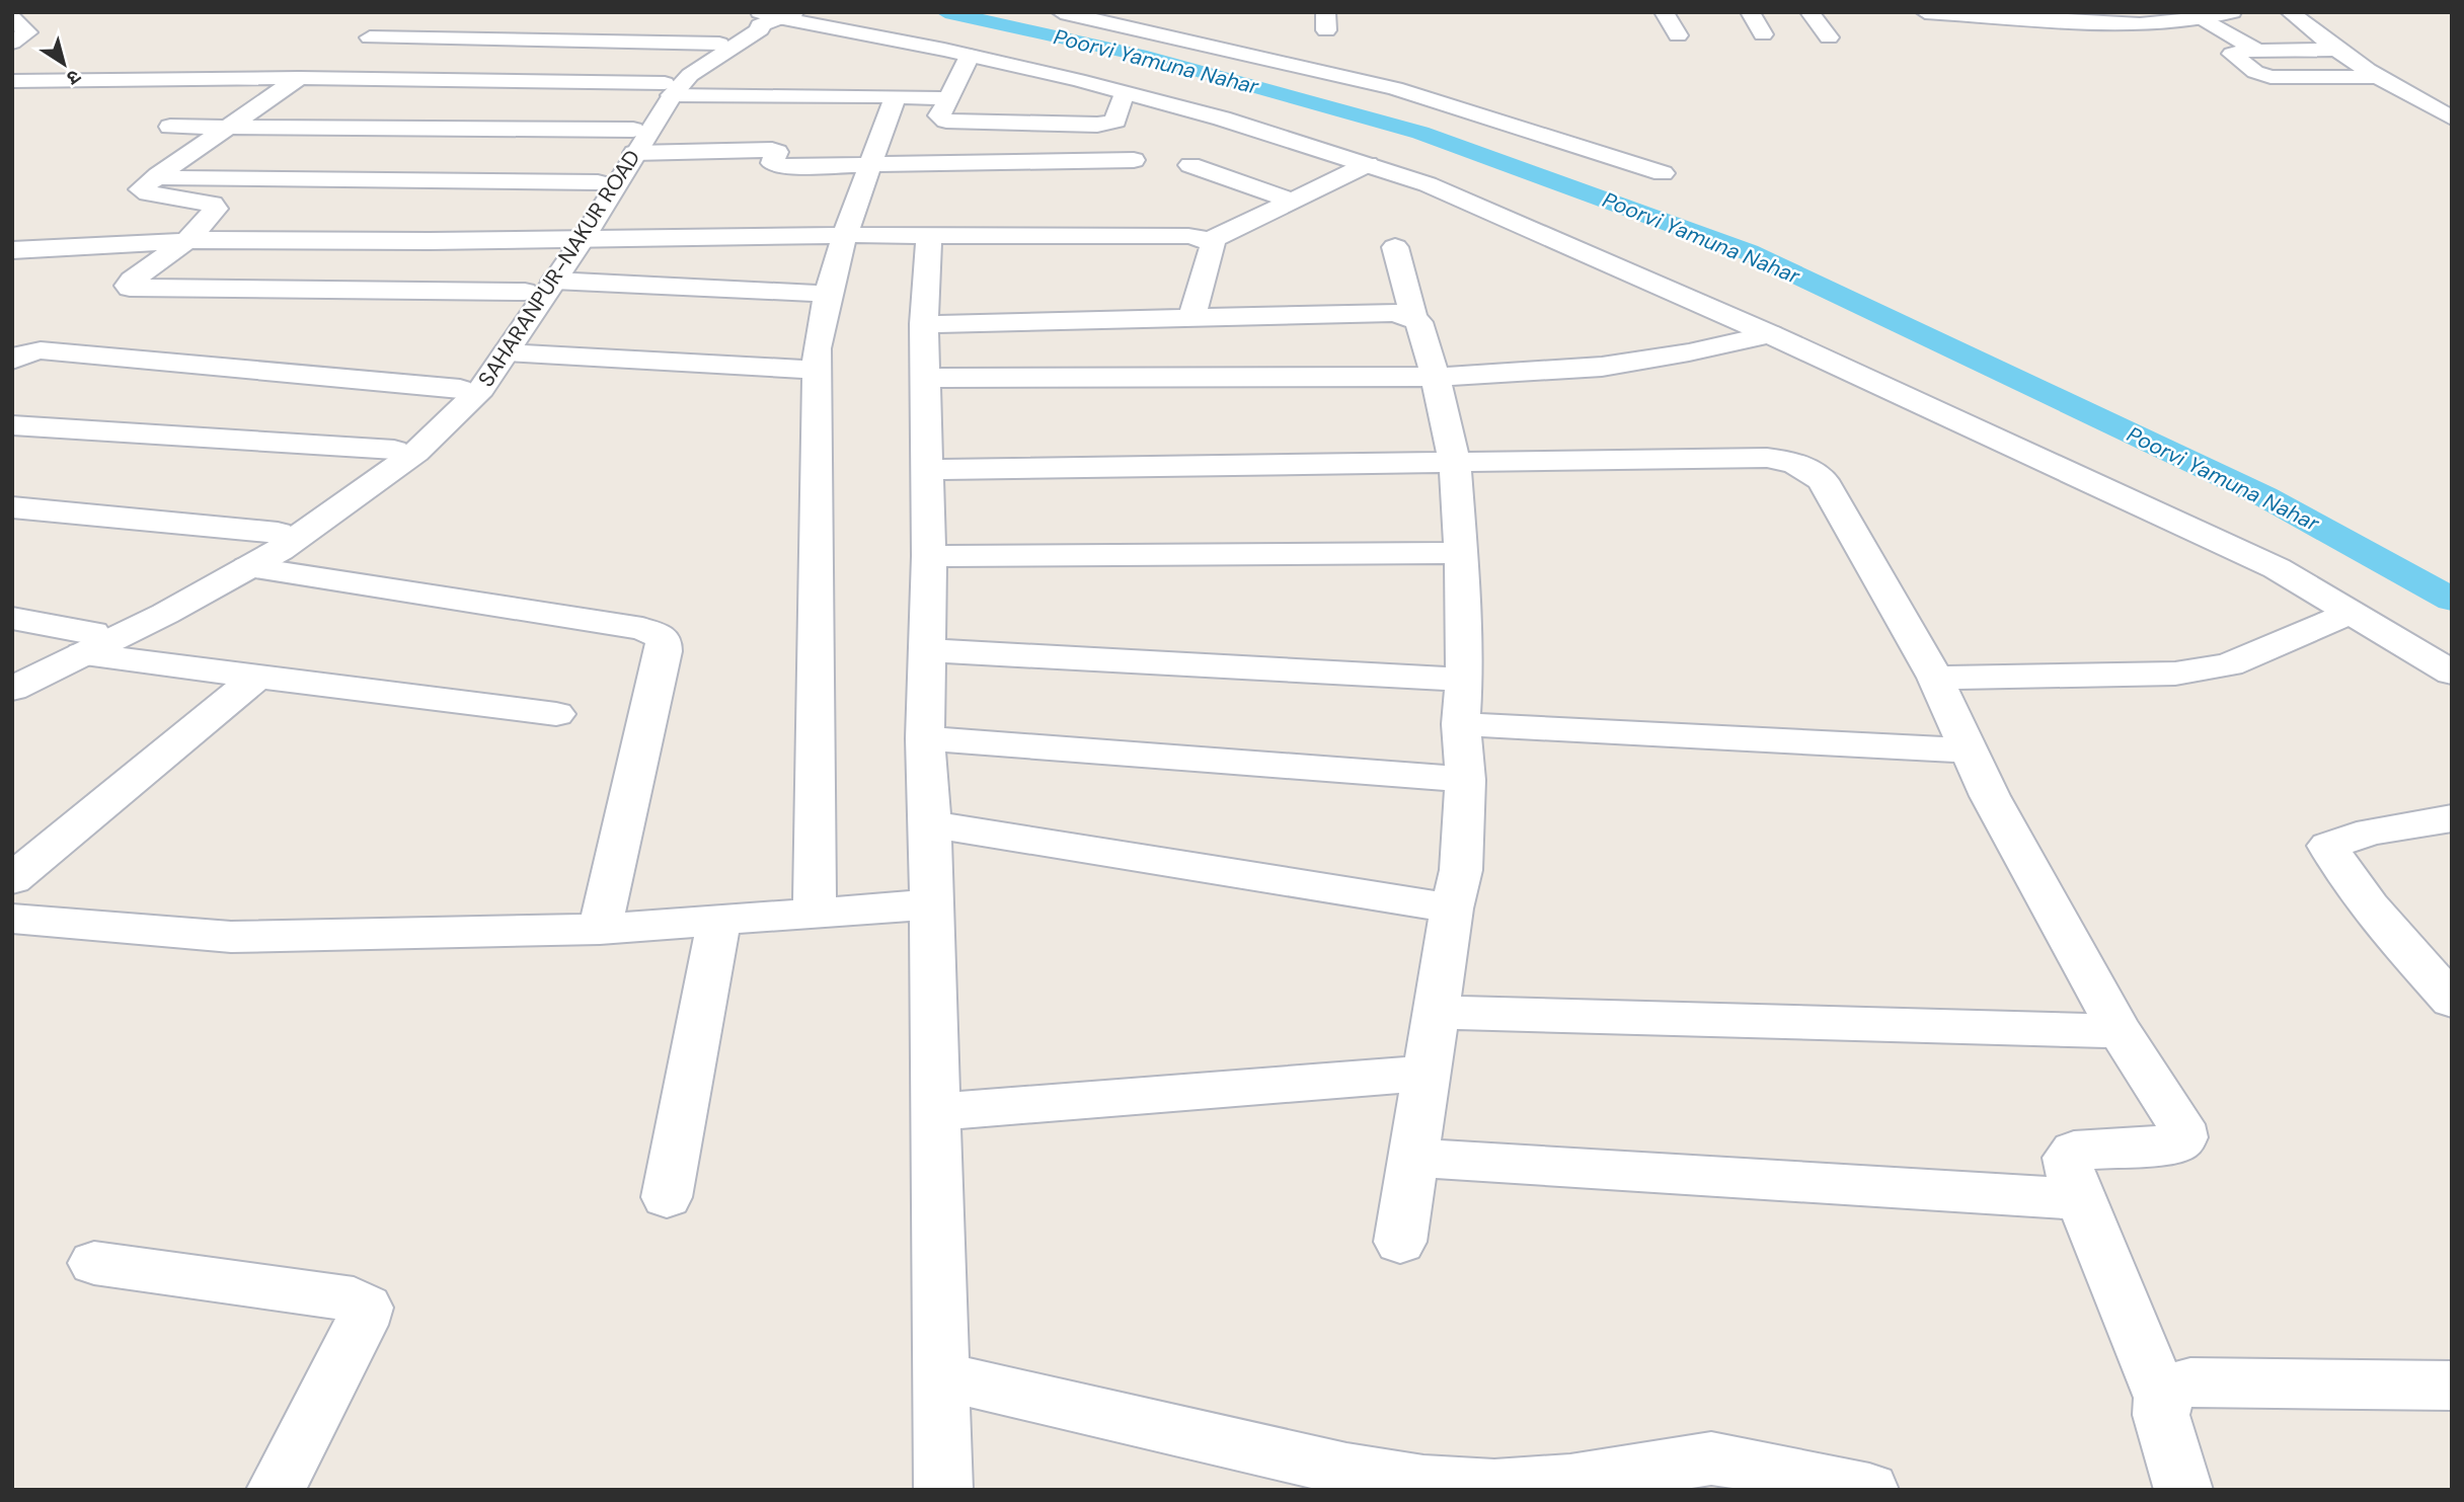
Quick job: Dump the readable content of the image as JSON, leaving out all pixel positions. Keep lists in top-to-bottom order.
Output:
{
  "streets": {
    "street": ["SAHARANPUR-NAKUR ROAD"]
  },
  "water": ["Poorvi Yamuna Nahar"],
  "north": "bottom right"
}
